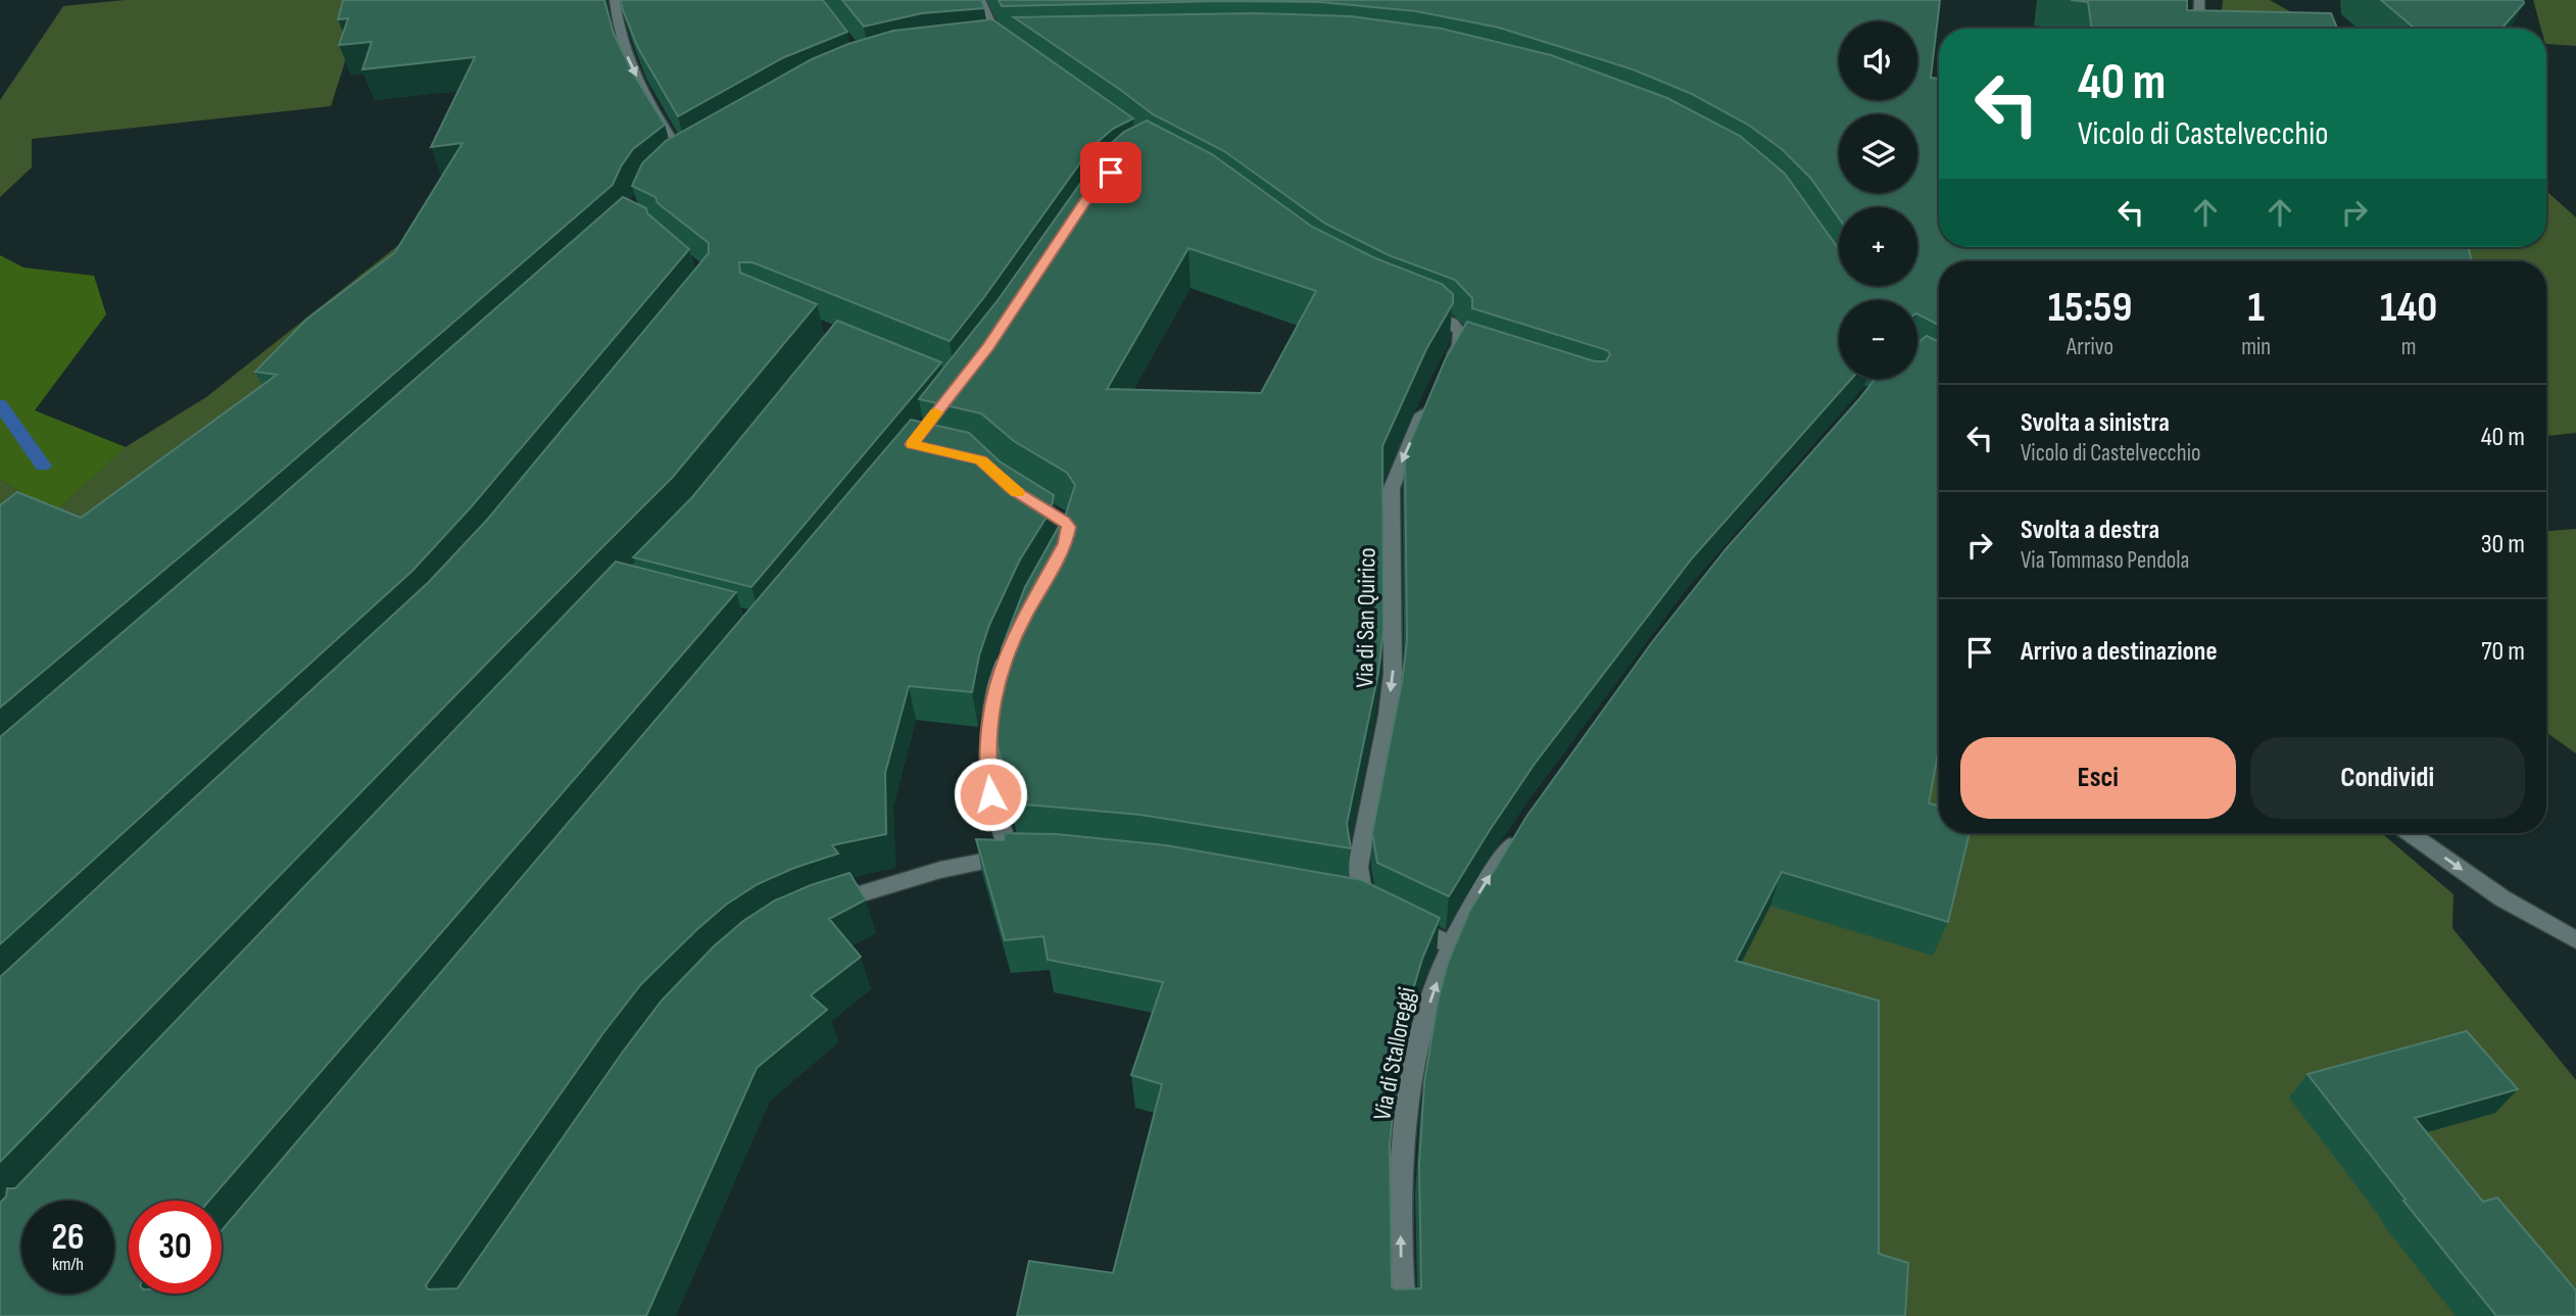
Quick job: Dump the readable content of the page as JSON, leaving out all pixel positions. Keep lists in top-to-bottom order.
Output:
{
  "streets": {
    "street": ["Via di San Quirico", "Via di Stalloreggi"]
  },
  "one_way": ["Via di San Quirico", "Via di Stalloreggi"],
  "page": {
    "map_buttons": ["+", "−"],
    "turn": ["40 m", "Vicolo di Castelvecchio"],
    "eta": [
      "15:59",
      "Arrivo",
      "1",
      "min",
      "140",
      "m"
    ],
    "list": [
      {
        "name": "Svolta a sinistra",
        "note": "Vicolo di Castelvecchio",
        "value": "40 m"
      },
      {
        "name": "Svolta a destra",
        "note": "Via Tommaso Pendola",
        "value": "30 m"
      },
      {
        "name": "Arrivo a destinazione",
        "value": "70 m"
      }
    ],
    "buttons": ["Esci", "Condividi"],
    "speed": "26 km/h",
    "limit": "30"
  }
}
